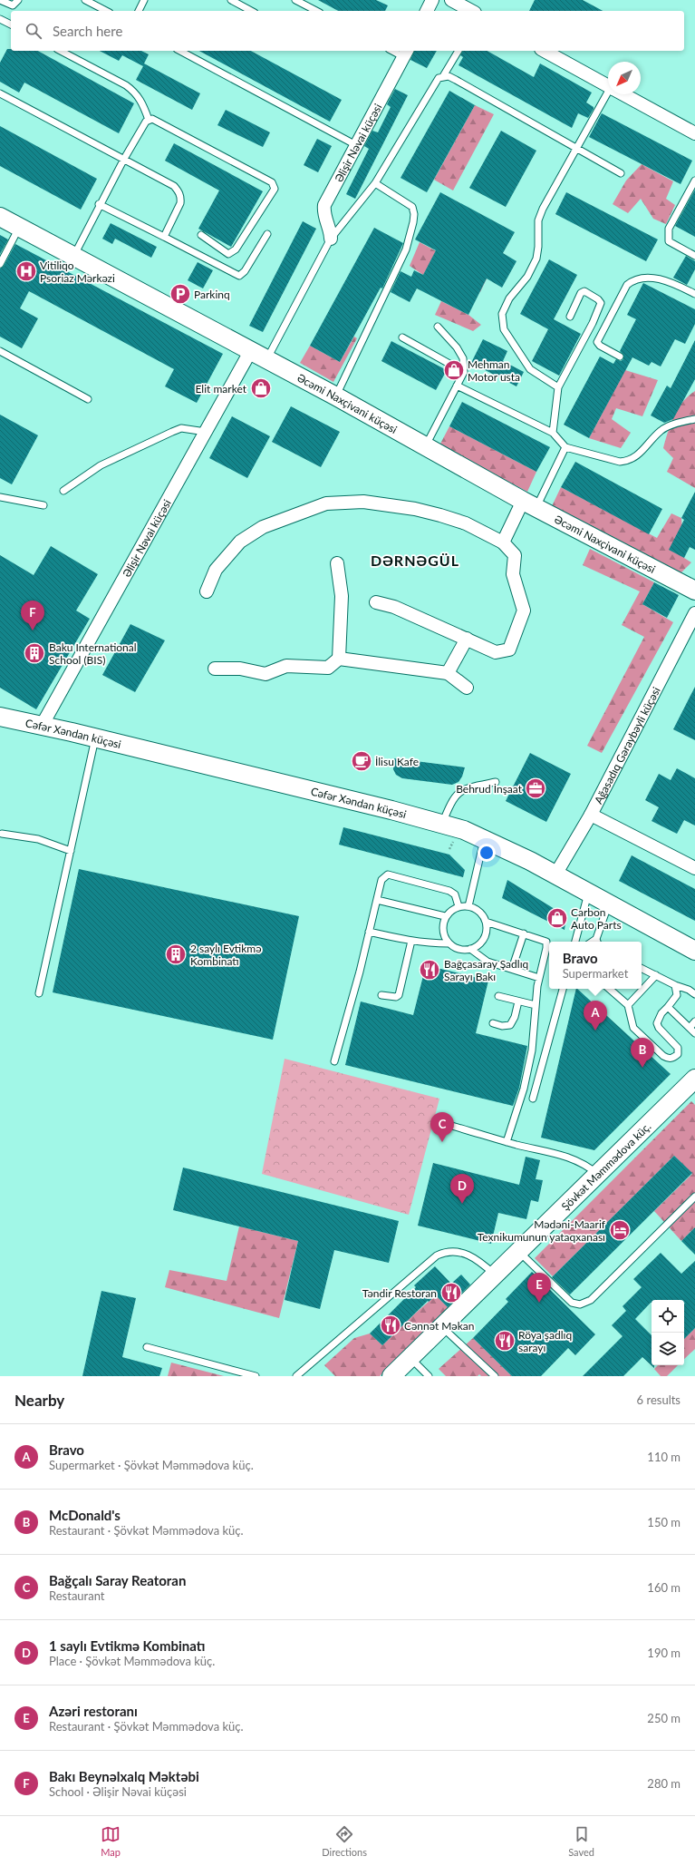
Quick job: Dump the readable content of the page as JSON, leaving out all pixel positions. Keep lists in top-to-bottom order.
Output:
{
  "streets": {
    "main road": ["Əcəmi Naxçivani küçəsi", "Cəfər Xəndan küçəsi", "Şövkət Məmmədova küç."],
    "street": ["Əlişir Nəvai küçəsi", "Ağasadıq Gəraybəyli küçəsi"]
  },
  "crossings": [
    ["Əlişir Nəvai küçəsi", "Əcəmi Naxçivani küçəsi"],
    ["Əlişir Nəvai küçəsi", "Cəfər Xəndan küçəsi"],
    ["Cəfər Xəndan küçəsi", "Ağasadıq Gəraybəyli küçəsi"]
  ],
  "districts": ["DƏRNƏGÜL"],
  "places": {
    "hospital": ["Vitiliqo Psoriaz Mərkəzi"],
    "parking": ["Parkinq"],
    "shop": ["Mehman Motor usta", "Elit market", "Carbon Auto Parts"],
    "building": ["Baku International School (BIS)", "2 saylı Evtikmə Kombinatı"],
    "cafe": ["İlisu Kafe"],
    "office": ["Behrud İnşaat"],
    "restaurant": [
      "Bağçasaray Şadlıq Sarayı Bakı",
      "Təndir Restoran",
      "Cənnət Məkan",
      "Röya şadlıq sarayı"
    ],
    "hotel": ["Mədəni-Maarif Texnikumunun yataqxanası"]
  },
  "north": "bottom left",
  "page": {
    "search": "Search here",
    "pins": [
      "F",
      "A",
      "B",
      "C",
      "D",
      "E"
    ],
    "popup": ["Bravo", "Supermarket"],
    "heading": ["Nearby", "6 results"],
    "list": [
      {
        "mark": "A",
        "name": "Bravo",
        "note": "Supermarket · Şövkət Məmmədova küç.",
        "value": "110 m"
      },
      {
        "mark": "B",
        "name": "McDonald's",
        "note": "Restaurant · Şövkət Məmmədova küç.",
        "value": "150 m"
      },
      {
        "mark": "C",
        "name": "Bağçalı Saray Reatoran",
        "note": "Restaurant",
        "value": "160 m"
      },
      {
        "mark": "D",
        "name": "1 saylı Evtikmə Kombinatı",
        "note": "Place · Şövkət Məmmədova küç.",
        "value": "190 m"
      },
      {
        "mark": "E",
        "name": "Azəri restoranı",
        "note": "Restaurant · Şövkət Məmmədova küç.",
        "value": "250 m"
      },
      {
        "mark": "F",
        "name": "Bakı Beynəlxalq Məktəbi",
        "note": "School · Əlişir Nəvai küçəsi",
        "value": "280 m"
      }
    ],
    "nav": ["Map", "Directions", "Saved"]
  }
}
